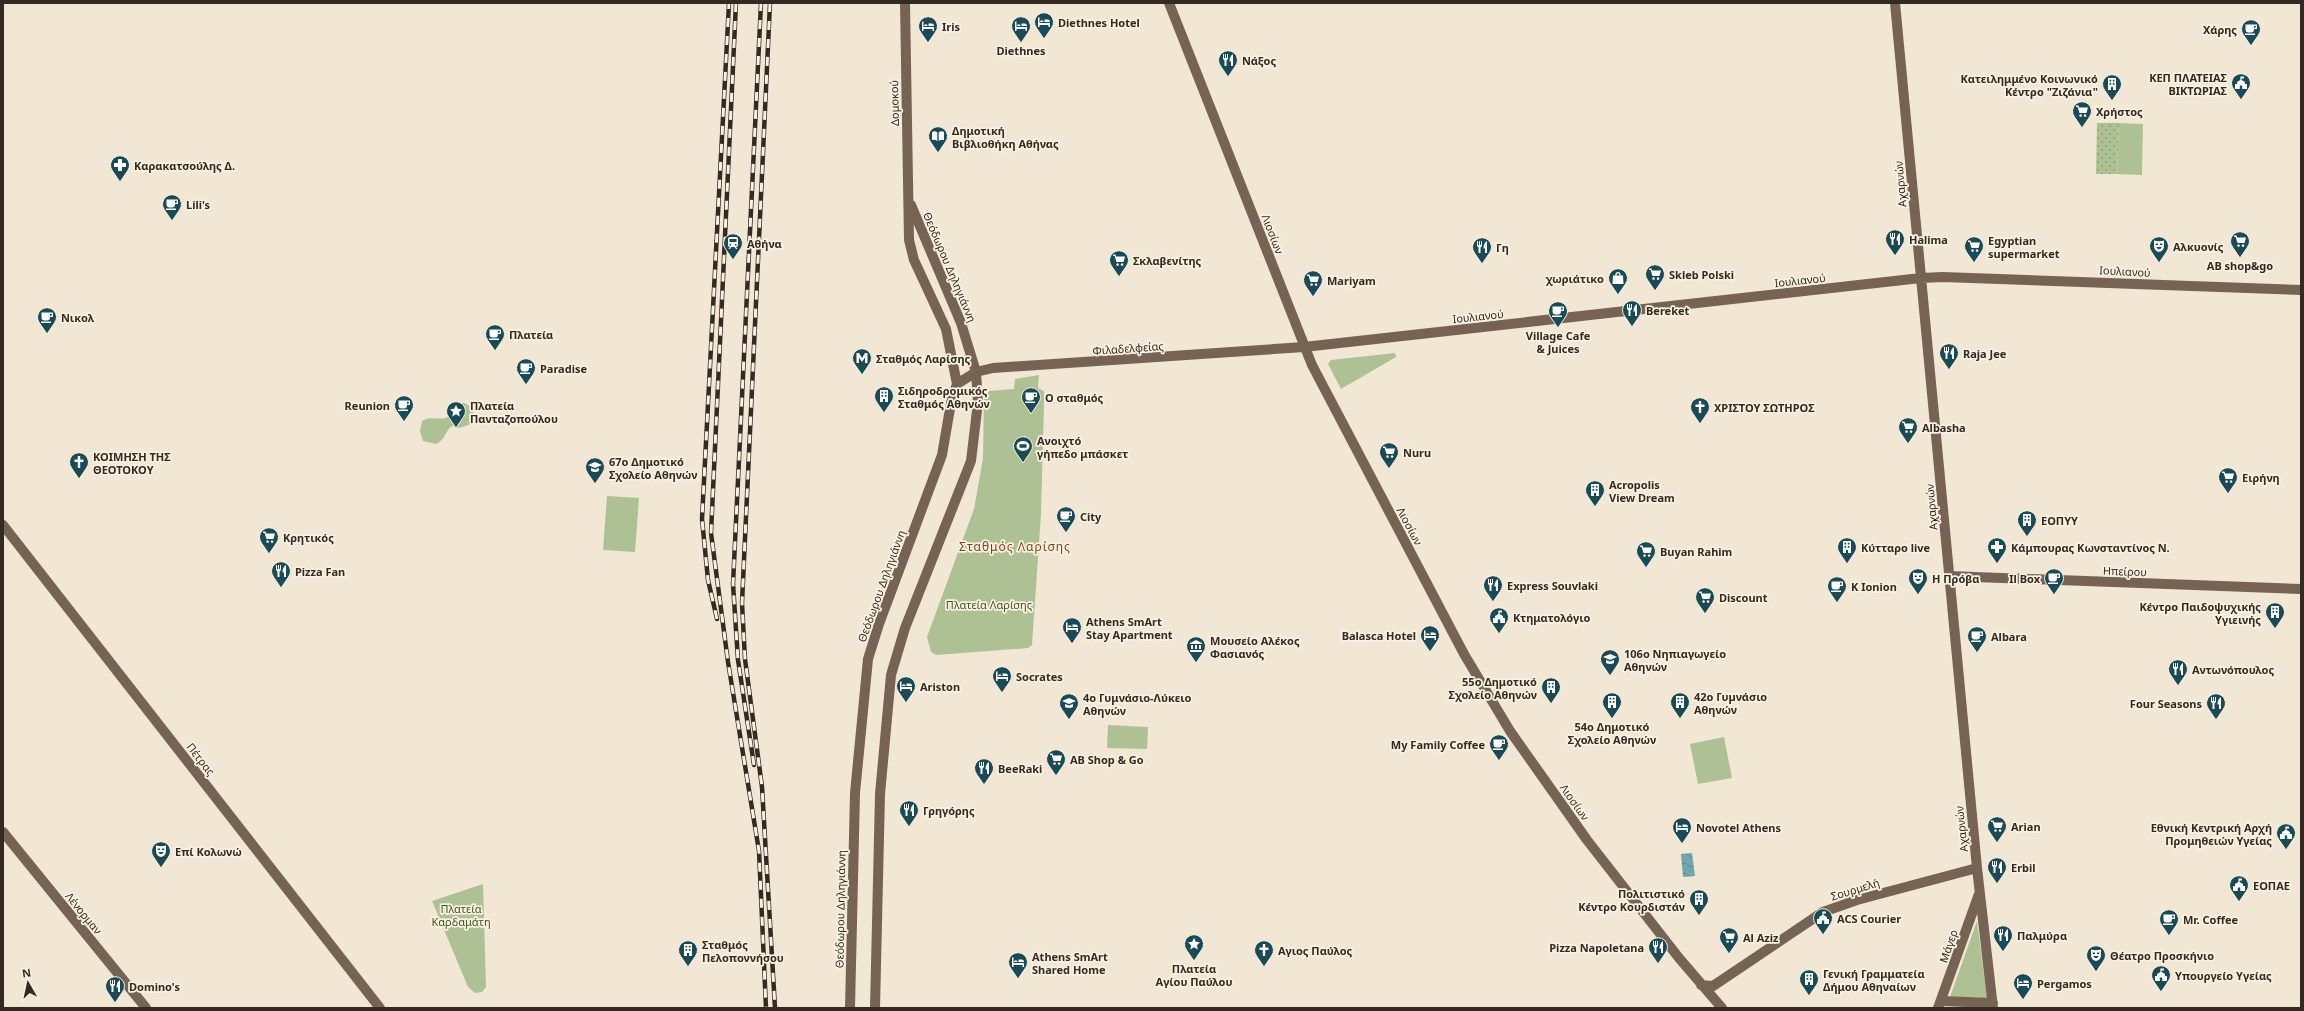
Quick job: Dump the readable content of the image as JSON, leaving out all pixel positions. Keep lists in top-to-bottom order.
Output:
{
  "streets": {
    "main road": [
      "Δομοκού",
      "Αχαρνών",
      "Λιοσίων",
      "Θεόδωρου Δηληγιάννη",
      "Ιουλιανού",
      "Φιλαδελφείας",
      "Ηπείρου",
      "Πέτρας",
      "Σουρμελή",
      "Λένορμαν",
      "Μάγερ"
    ]
  },
  "crossings": [
    ["Δομοκού", "Θεόδωρου Δηληγιάννη"],
    ["Αχαρνών", "Ιουλιανού"],
    ["Αχαρνών", "Ηπείρου"],
    ["Αχαρνών", "Σουρμελή"],
    ["Αχαρνών", "Μάγερ"],
    ["Λιοσίων", "Ιουλιανού"],
    ["Λιοσίων", "Φιλαδελφείας"],
    ["Λιοσίων", "Σουρμελή"],
    ["Θεόδωρου Δηληγιάννη", "Φιλαδελφείας"],
    ["Ιουλιανού", "Φιλαδελφείας"]
  ],
  "districts": ["Σταθμός Λαρίσης"],
  "parks": ["Πλατεία Λαρίσης", "Πλατεία Καρδαμάτη"],
  "places": {
    "hotel": [
      "Diethnes Hotel",
      "Iris",
      "Diethnes",
      "Athens SmArt Stay Apartment",
      "Balasca Hotel",
      "Socrates",
      "Ariston",
      "Novotel Athens",
      "Athens SmArt Shared Home",
      "Pergamos"
    ],
    "cafe": [
      "Χάρης",
      "Lili's",
      "Village Cafe & Juices",
      "Νικολ",
      "Πλατεία",
      "Paradise",
      "Ο σταθμός",
      "Reunion",
      "City",
      "Il Box",
      "K Ionion",
      "Albara",
      "My Family Coffee",
      "Mr. Coffee"
    ],
    "restaurant": [
      "Νάξος",
      "Halima",
      "Γη",
      "Bereket",
      "Raja Jee",
      "Pizza Fan",
      "Express Souvlaki",
      "Αντωνόπουλος",
      "Four Seasons",
      "BeeRaki",
      "Γρηγόρης",
      "Erbil",
      "Παλμύρα",
      "Pizza Napoletana",
      "Domino's"
    ],
    "public building": [
      "ΚΕΠ ΠΛΑΤΕΙΑΣ ΒΙΚΤΩΡΙΑΣ",
      "Κτηματολόγιο",
      "Εθνική Κεντρική Αρχή Προμηθειών Υγείας",
      "ΕΟΠΑΕ",
      "ACS Courier",
      "Υπουργείο Υγείας"
    ],
    "building": [
      "Κατειλημμένο Κοινωνικό Κέντρο \"Ζιζάνια\"",
      "Σιδηροδρομικός Σταθμός Αθηνών",
      "Acropolis View Dream",
      "ΕΟΠΥΥ",
      "Κύτταρο live",
      "Κέντρο Παιδοψυχικής Υγιεινής",
      "55ο Δημοτικό Σχολείο Αθηνών",
      "54ο Δημοτικό Σχολείο Αθηνών",
      "42ο Γυµνάσιο Αθηνών",
      "Πολιτιστικό Κέντρο Κουρδιστάν",
      "Σταθμός Πελοποννήσου",
      "Γενική Γραμματεία Δήμου Αθηναίων"
    ],
    "supermarket": [
      "Χρήστος",
      "AB shop&go",
      "Egyptian supermarket",
      "Σκλαβενίτης",
      "Skleb Polski",
      "Mariyam",
      "Albasha",
      "Nuru",
      "Ειρήνη",
      "Κρητικός",
      "Buyan Rahim",
      "Discount",
      "AB Shop & Go",
      "Arian",
      "Al Aziz"
    ],
    "library": ["Δημοτική Βιβλιοθήκη Αθήνας"],
    "pharmacy": ["Καρακατσούλης Δ.", "Κάμπουρας Κωνσταντίνος Ν."],
    "station": ["Αθήνα"],
    "theatre": [
      "Αλκυονίς",
      "Η Πρόβα",
      "Επί Κολωνώ",
      "Θέατρο Προσκήνιο"
    ],
    "shop": ["χωριάτικο"],
    "metro station": ["Σταθμός Λαρίσης"],
    "church": ["ΧΡΙΣΤΟΥ ΣΩΤΗΡΟΣ", "ΚΟΙΜΗΣΗ ΤΗΣ ΘΕΟΤΟΚΟΥ", "Αγιος Παύλος"],
    "place": ["Πλατεία Πανταζοπούλου", "Πλατεία Αγίου Παύλου"],
    "sports": ["Ανοιχτό γήπεδο μπάσκετ"],
    "school or university": ["67ο Δημοτικό Σχολείο Αθηνών", "106ο Νηπιαγωγείο Αθηνών", "4ο Γυμνάσιο-Λύκειο Αθηνών"],
    "museum": ["Μουσείο Αλέκος Φασιανός"]
  },
  "north": "top"
}
